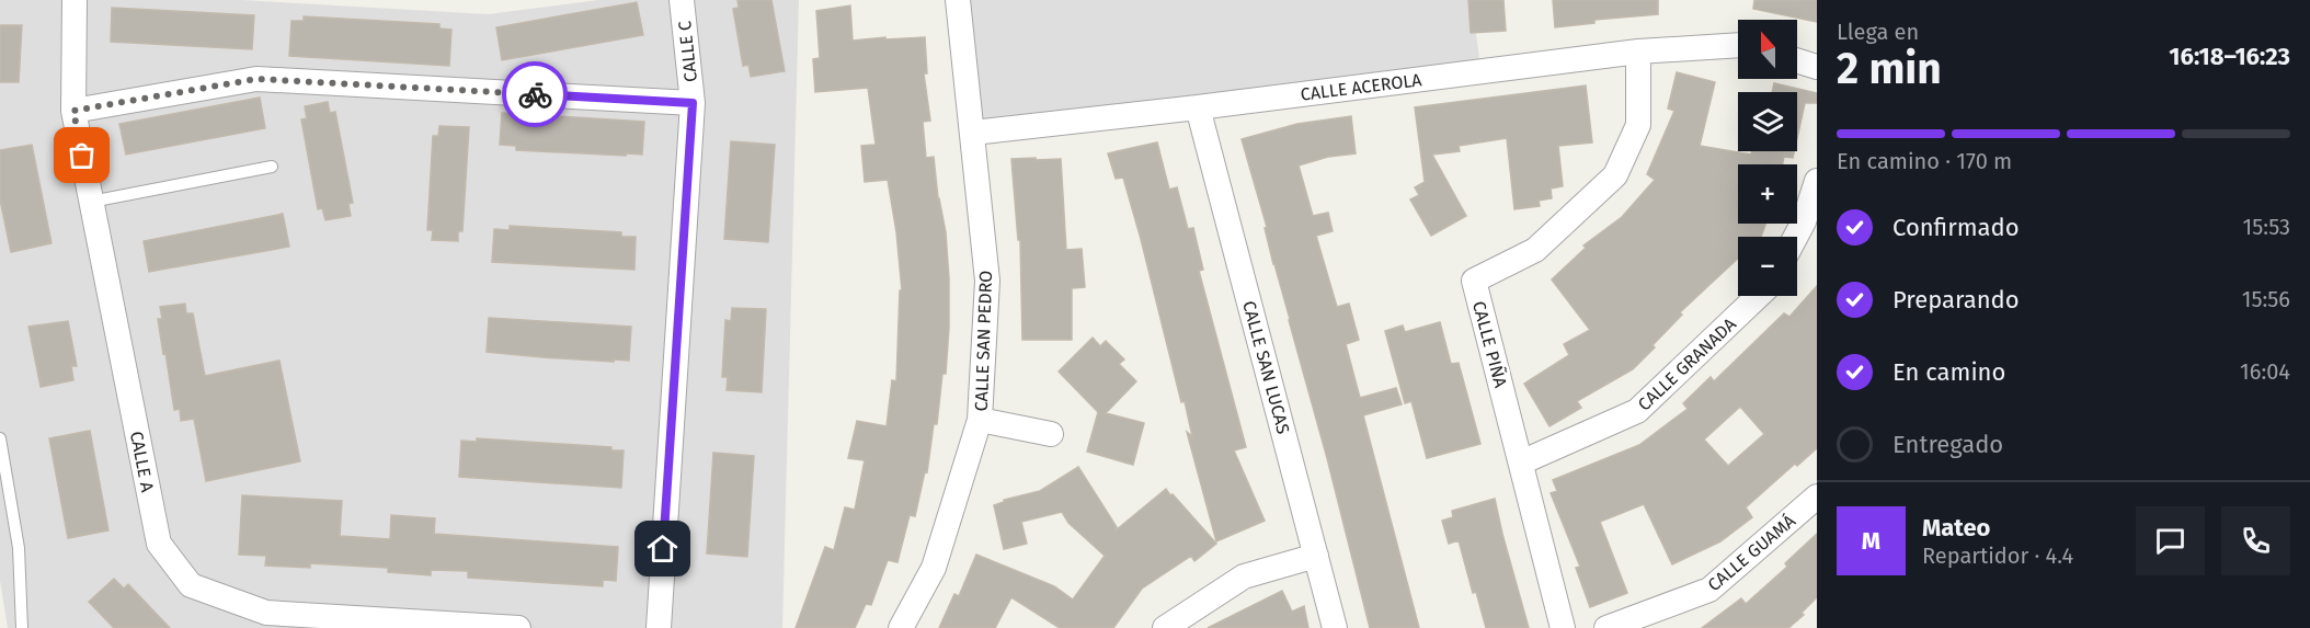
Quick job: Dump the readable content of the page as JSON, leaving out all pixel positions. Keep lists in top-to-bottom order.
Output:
{
  "streets": {
    "street": [
      "CALLE C",
      "CALLE ACEROLA",
      "CALLE SAN PEDRO",
      "CALLE PIÑA",
      "CALLE GRANADA",
      "CALLE SAN LUCAS",
      "CALLE A",
      "CALLE GUAMÁ"
    ]
  },
  "crossings": [
    ["CALLE C", "CALLE A"],
    ["CALLE ACEROLA", "CALLE SAN PEDRO"],
    ["CALLE ACEROLA", "CALLE PIÑA"],
    ["CALLE ACEROLA", "CALLE SAN LUCAS"],
    ["CALLE PIÑA", "CALLE GRANADA"]
  ],
  "north": "top",
  "page": {
    "heading": ["2 min", "Llega en", "16:18–16:23"],
    "panel": ["Mateo", "Repartidor · 4.4"],
    "map_buttons": ["+", "−"],
    "bar": "En camino · 170 m",
    "list": [
      ["Confirmado", "15:53"],
      ["Preparando", "15:56"],
      ["En camino", "16:04"],
      "Entregado"
    ],
    "round": "M"
  }
}
